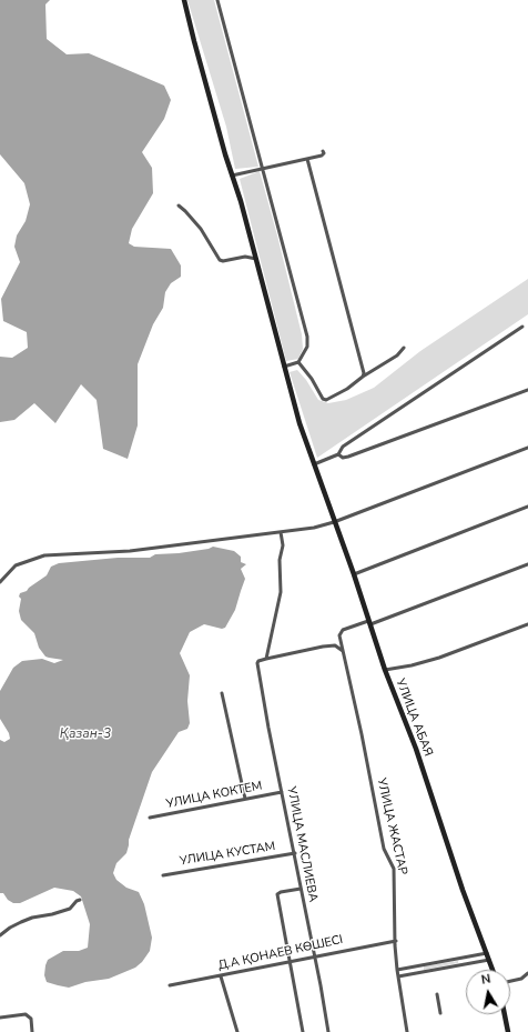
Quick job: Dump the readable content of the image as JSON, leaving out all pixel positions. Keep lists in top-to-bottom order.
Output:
{
  "streets": {
    "main road": ["УЛИЦА АБАЯ"],
    "street": [
      "УЛИЦА КОКТЕМ",
      "УЛИЦА ЖАСТАР",
      "УЛИЦА МАСЛИЕВА",
      "УЛИЦА КУСТАМ",
      "Д.А ҚОНАЕВ КӨШЕСІ"
    ]
  },
  "crossings": [
    ["УЛИЦА АБАЯ", "УЛИЦА ЖАСТАР"],
    ["УЛИЦА КОКТЕМ", "УЛИЦА МАСЛИЕВА"],
    ["УЛИЦА ЖАСТАР", "Д.А ҚОНАЕВ КӨШЕСІ"],
    ["УЛИЦА МАСЛИЕВА", "УЛИЦА КУСТАМ"],
    ["УЛИЦА МАСЛИЕВА", "Д.А ҚОНАЕВ КӨШЕСІ"]
  ],
  "water": ["Қазан-3"],
  "north": "top"
}
